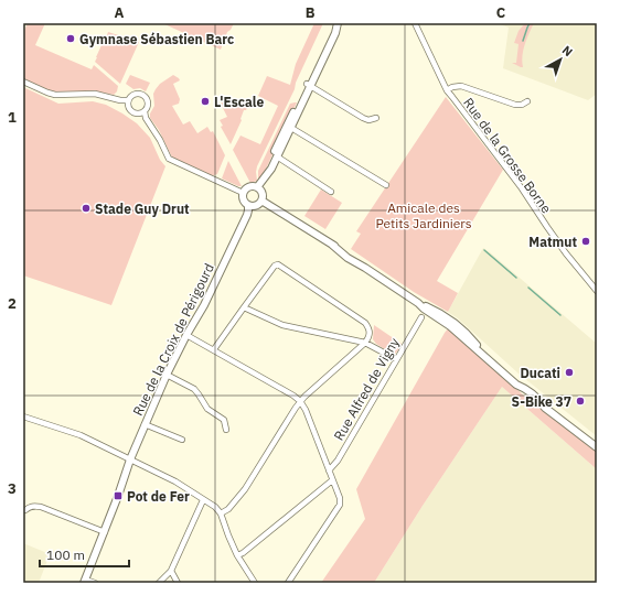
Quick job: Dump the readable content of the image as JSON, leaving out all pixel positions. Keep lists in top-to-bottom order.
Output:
{
  "streets": {
    "street": ["Rue de la Grosse Borne", "Rue de la Croix de Périgourd", "Rue Alfred de Vigny"]
  },
  "parks": ["Amicale des Petits Jardiniers"],
  "places": {
    "other": [
      "Gymnase Sébastien Barc",
      "L'Escale",
      "Stade Guy Drut",
      "Matmut",
      "Ducati",
      "S-Bike 37"
    ],
    "transit": ["Pot de Fer"]
  },
  "scale_bar": "100 m",
  "north": "top right",
  "grid": {
    "columns": ["A", "B", "C"],
    "rows": ["1", "2", "3"]
  }
}
